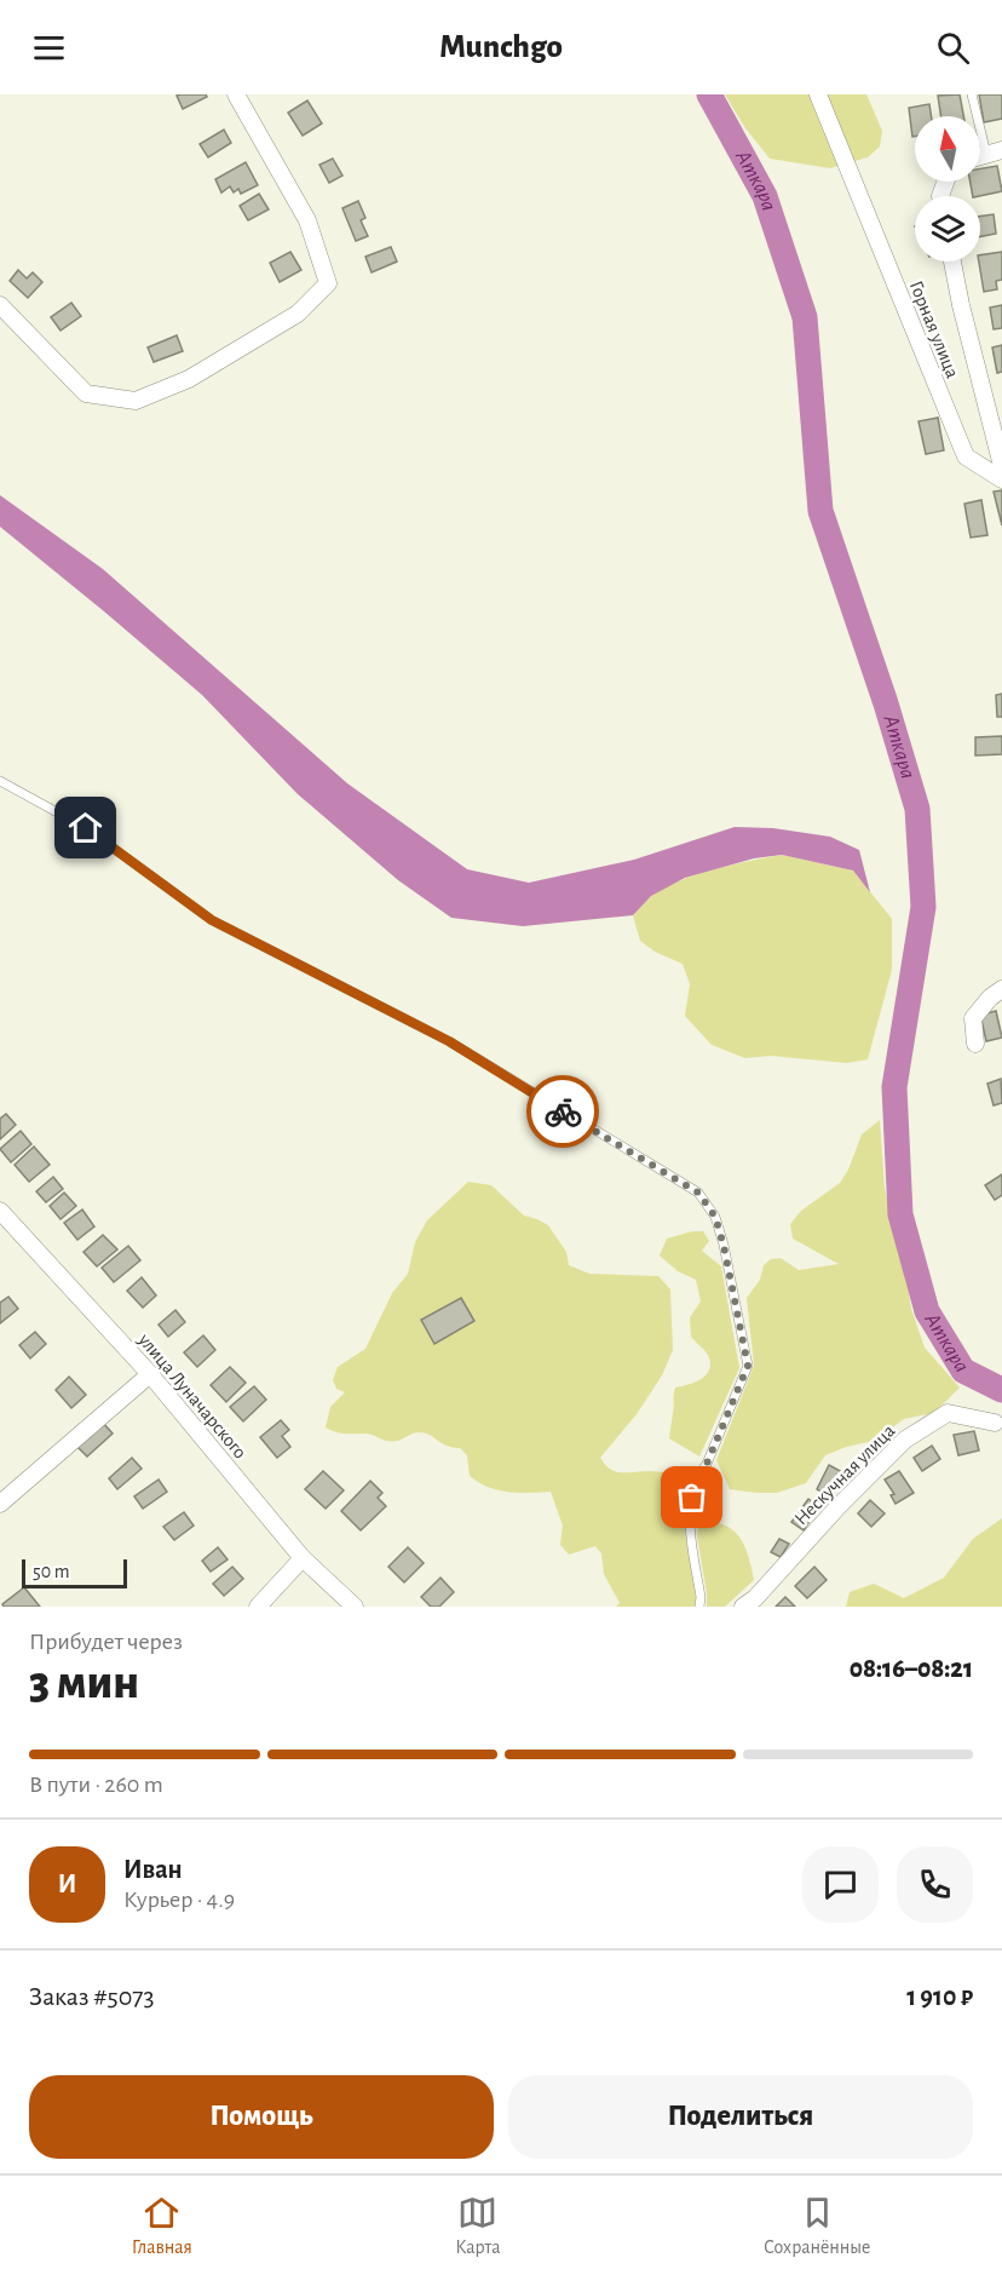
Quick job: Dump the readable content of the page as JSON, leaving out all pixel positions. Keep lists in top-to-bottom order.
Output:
{
  "streets": {
    "street": ["Горная улица", "улица Луначарского", "Нескучная улица"]
  },
  "water": ["Аткара"],
  "scale_bar": "50 m",
  "north": "top",
  "page": {
    "header": "Munchgo",
    "scale": "50 m",
    "heading": ["3 мин", "Прибудет через", "08:16–08:21"],
    "panel": [
      "Иван",
      "Курьер · 4.9",
      "Заказ #5073",
      "1 910 ₽"
    ],
    "bar": "В пути · 260 m",
    "round": "И",
    "buttons": ["Помощь", "Поделиться"],
    "tabs": ["Главная", "Карта", "Сохранённые"]
  }
}
